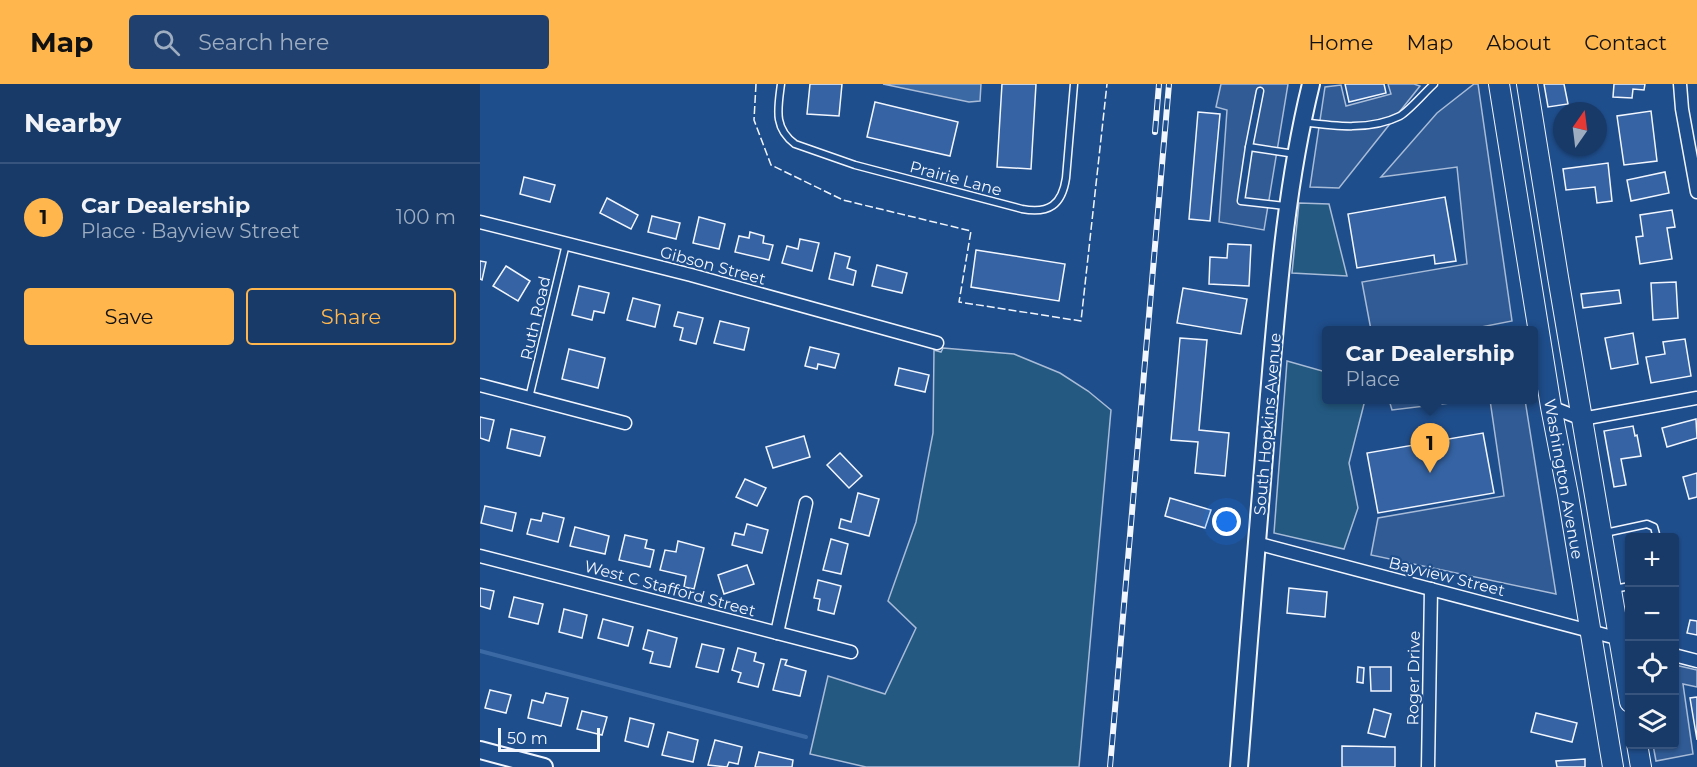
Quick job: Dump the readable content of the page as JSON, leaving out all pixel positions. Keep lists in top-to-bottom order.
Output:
{
  "streets": {
    "main road": ["Washington Avenue"],
    "street": [
      "Gibson Street",
      "South Hopkins Avenue",
      "Bayview Street",
      "West C Stafford Street",
      "Roger Drive"
    ],
    "lane": ["Prairie Lane", "Ruth Road"]
  },
  "crossings": [
    ["Gibson Street", "Ruth Road"],
    ["South Hopkins Avenue", "Bayview Street"],
    ["Washington Avenue", "Bayview Street"],
    ["Bayview Street", "Roger Drive"]
  ],
  "scale_bar": "50 m",
  "north": "top",
  "page": {
    "header": "Map",
    "search": "Search here",
    "nav": [
      "Home",
      "Map",
      "About",
      "Contact"
    ],
    "heading": "Nearby",
    "list": [
      {
        "mark": "1",
        "name": "Car Dealership",
        "note": "Place · Bayview Street",
        "value": "100 m"
      }
    ],
    "buttons": ["Save", "Share"],
    "popup": ["Car Dealership", "Place"],
    "pins": "1",
    "map_buttons": ["+", "−"],
    "scale": "50 m"
  }
}
